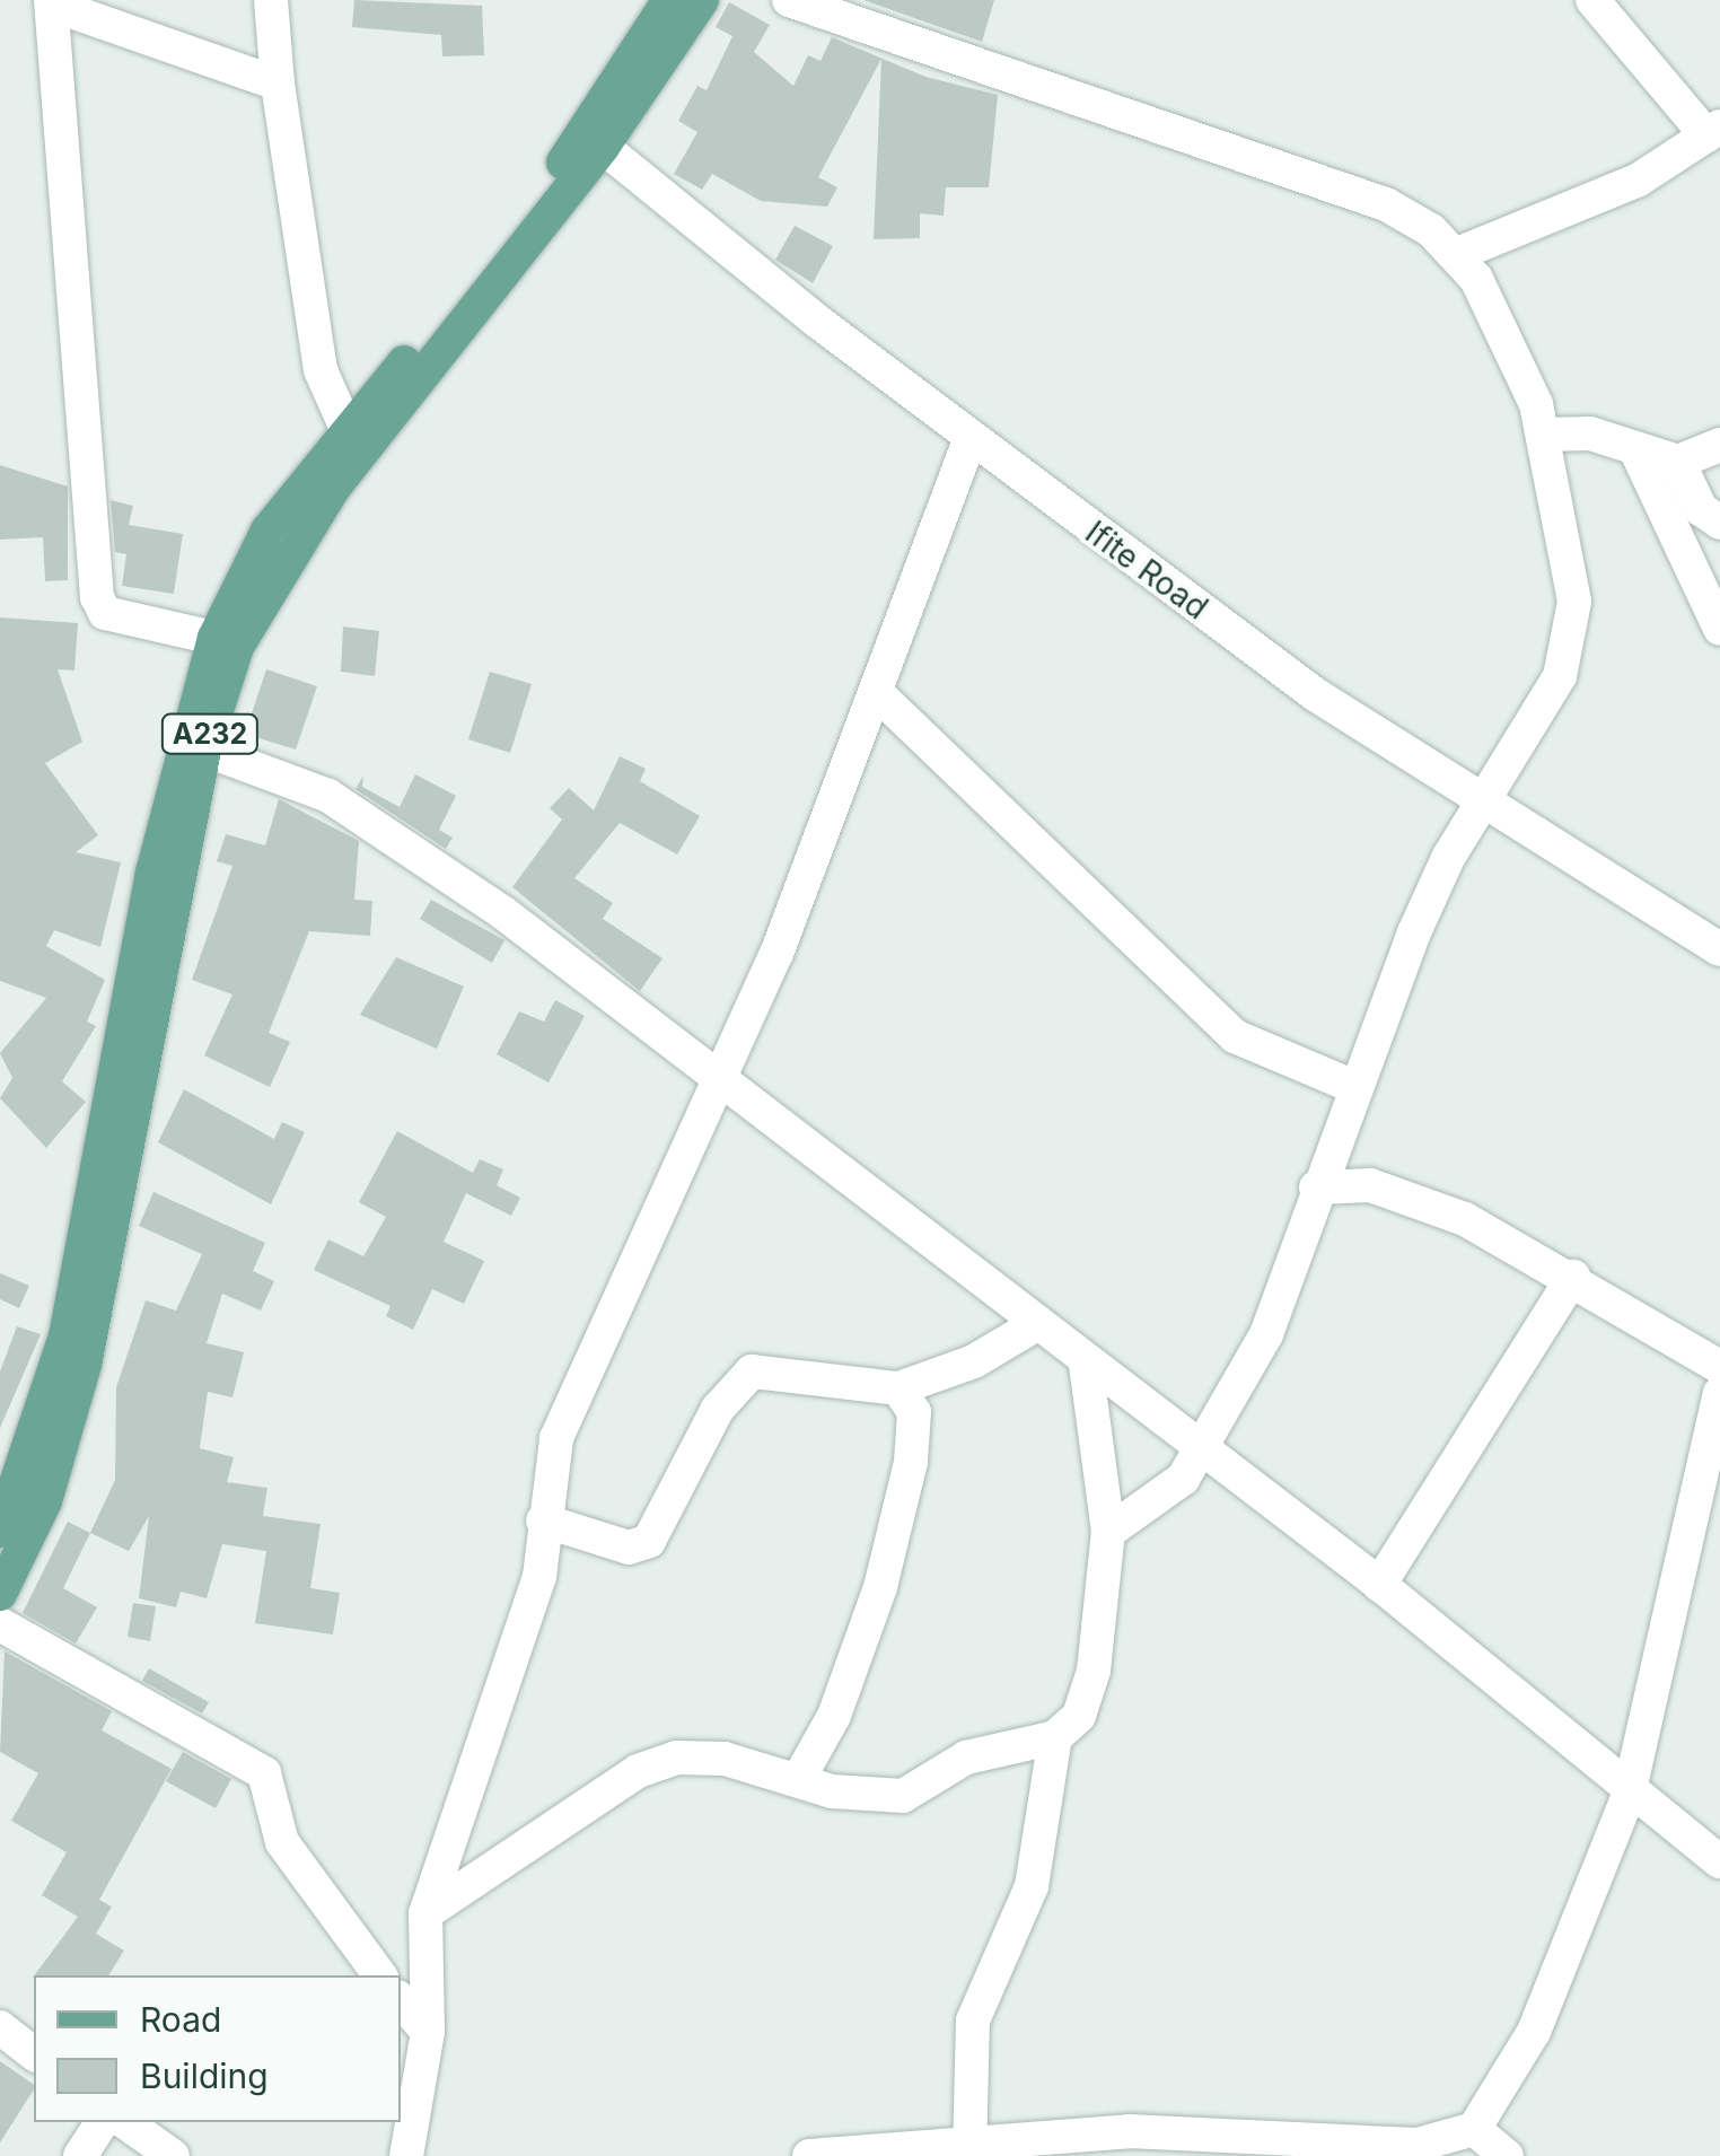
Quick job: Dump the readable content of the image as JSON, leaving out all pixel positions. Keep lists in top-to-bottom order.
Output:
{
  "streets": {
    "main road": ["A232"],
    "street": ["Ifite Road"]
  },
  "crossings": [
    ["Ifite Road", "A232"]
  ],
  "legend": ["Road", "Building"]
}
